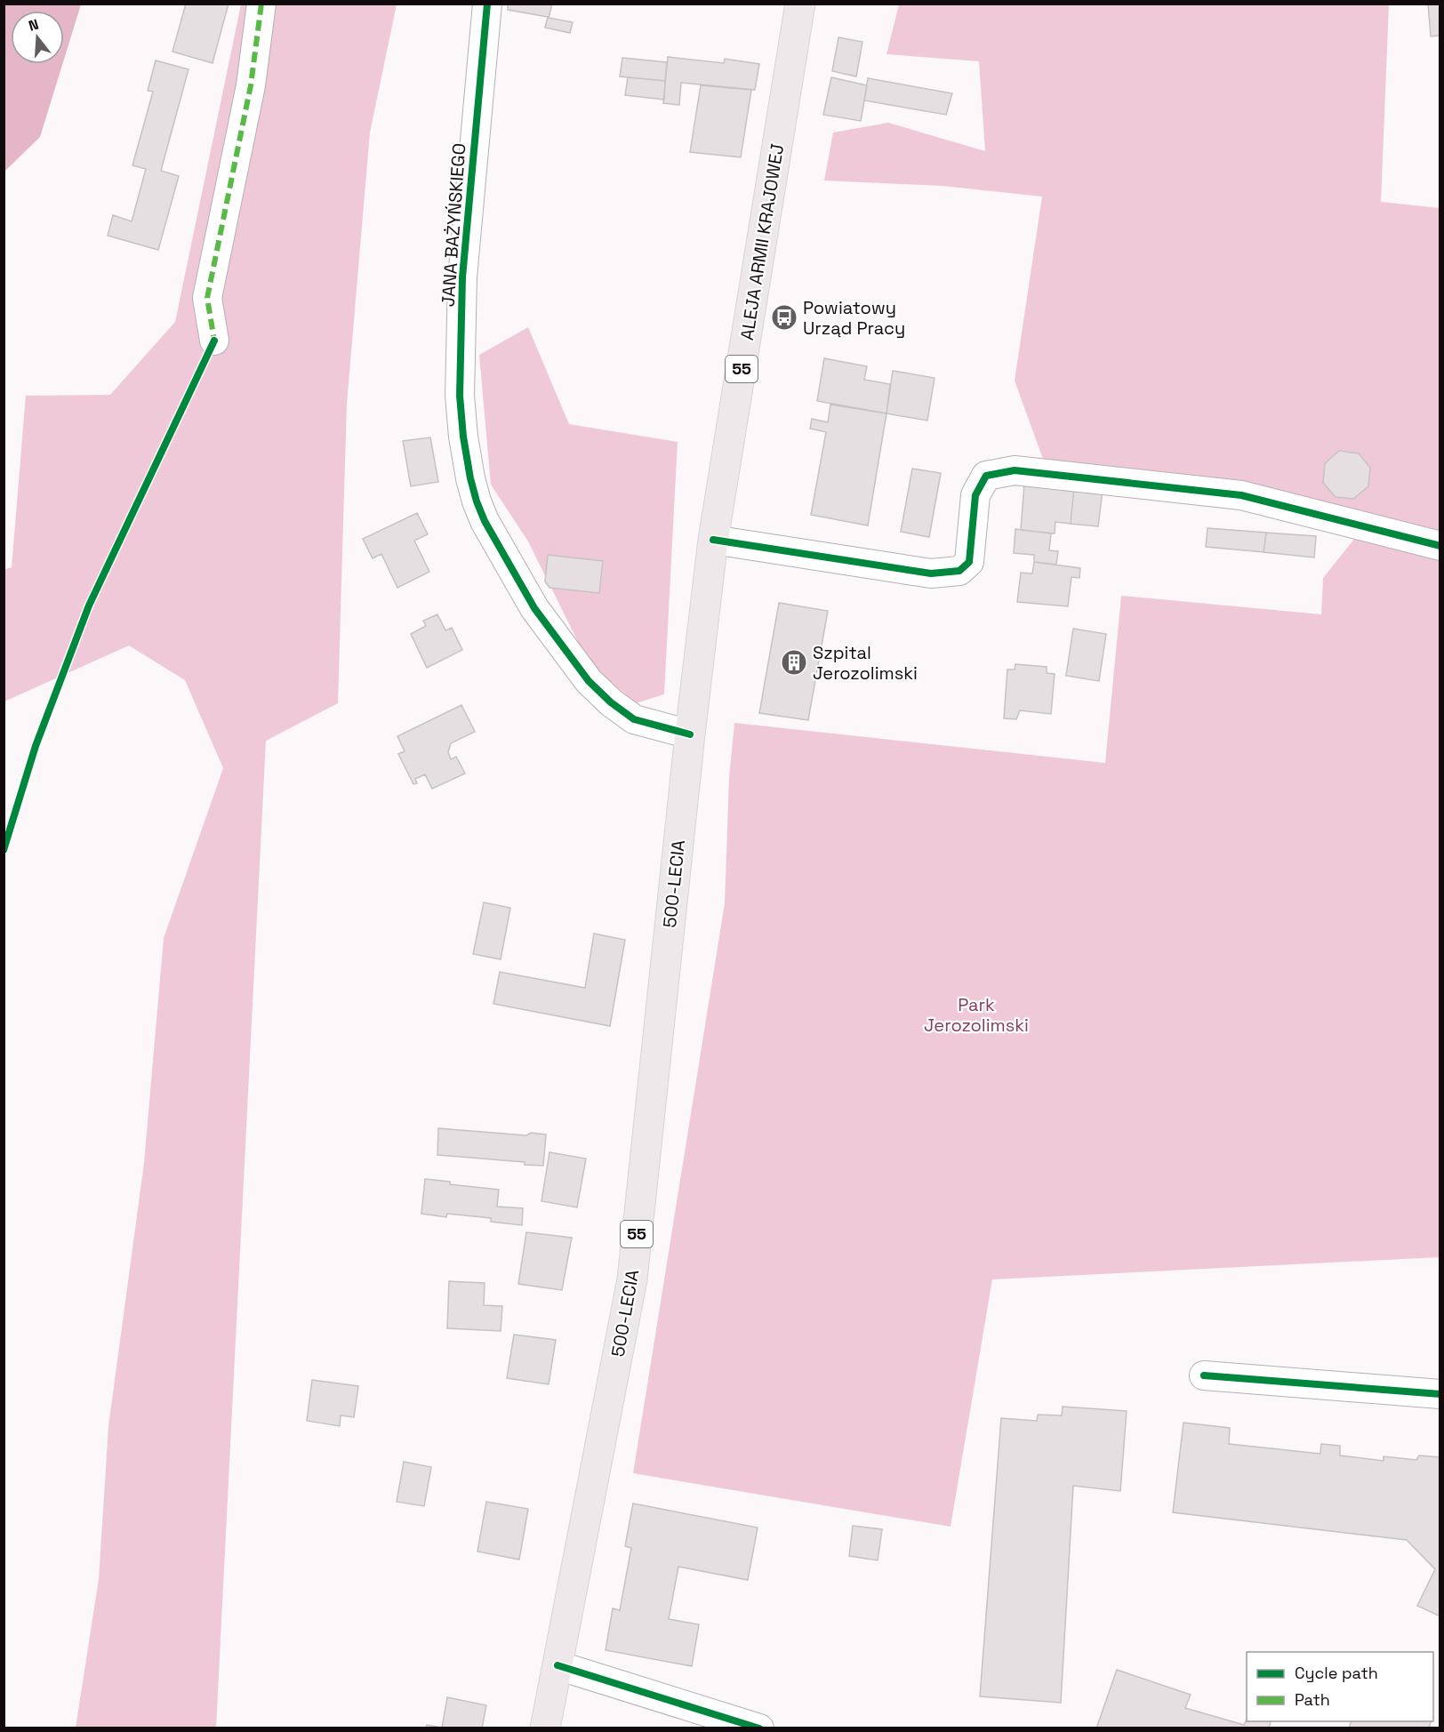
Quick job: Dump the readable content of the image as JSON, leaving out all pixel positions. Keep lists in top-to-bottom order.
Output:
{
  "streets": {
    "main road": ["ALEJA ARMII KRAJOWEJ", "55", "500-LECIA"],
    "street": ["JANA BAŻYŃSKIEGO"]
  },
  "crossings": [
    ["JANA BAŻYŃSKIEGO", "ALEJA ARMII KRAJOWEJ"],
    ["JANA BAŻYŃSKIEGO", "500-LECIA"],
    ["ALEJA ARMII KRAJOWEJ", "500-LECIA"]
  ],
  "parks": ["Park Jerozolimski"],
  "places": {
    "bus stop": ["Powiatowy Urząd Pracy"],
    "building": ["Szpital Jerozolimski"]
  },
  "legend": ["Cycle path", "Path"],
  "north": "top"
}
